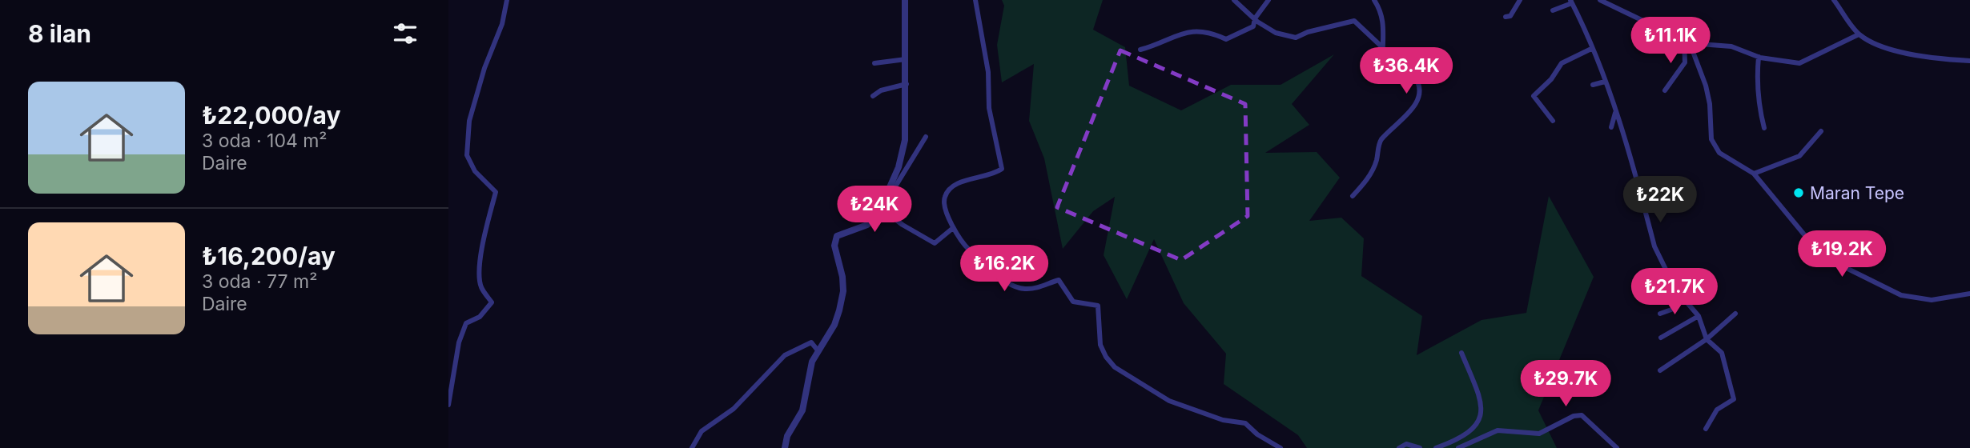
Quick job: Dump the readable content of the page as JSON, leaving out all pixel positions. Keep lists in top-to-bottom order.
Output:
{
  "places": ["Maran Tepe"],
  "page": {
    "heading": "8 ilan",
    "price": [
      "₺11.1K",
      "₺36.4K",
      "₺22K",
      "₺24K",
      "₺19.2K",
      "₺16.2K",
      "₺21.7K",
      "₺29.7K"
    ],
    "list": [
      {
        "name": "₺22,000/ay",
        "note": "3 oda · 104 m² · Daire"
      },
      {
        "name": "₺16,200/ay",
        "note": "3 oda · 77 m² · Daire"
      }
    ]
  }
}
